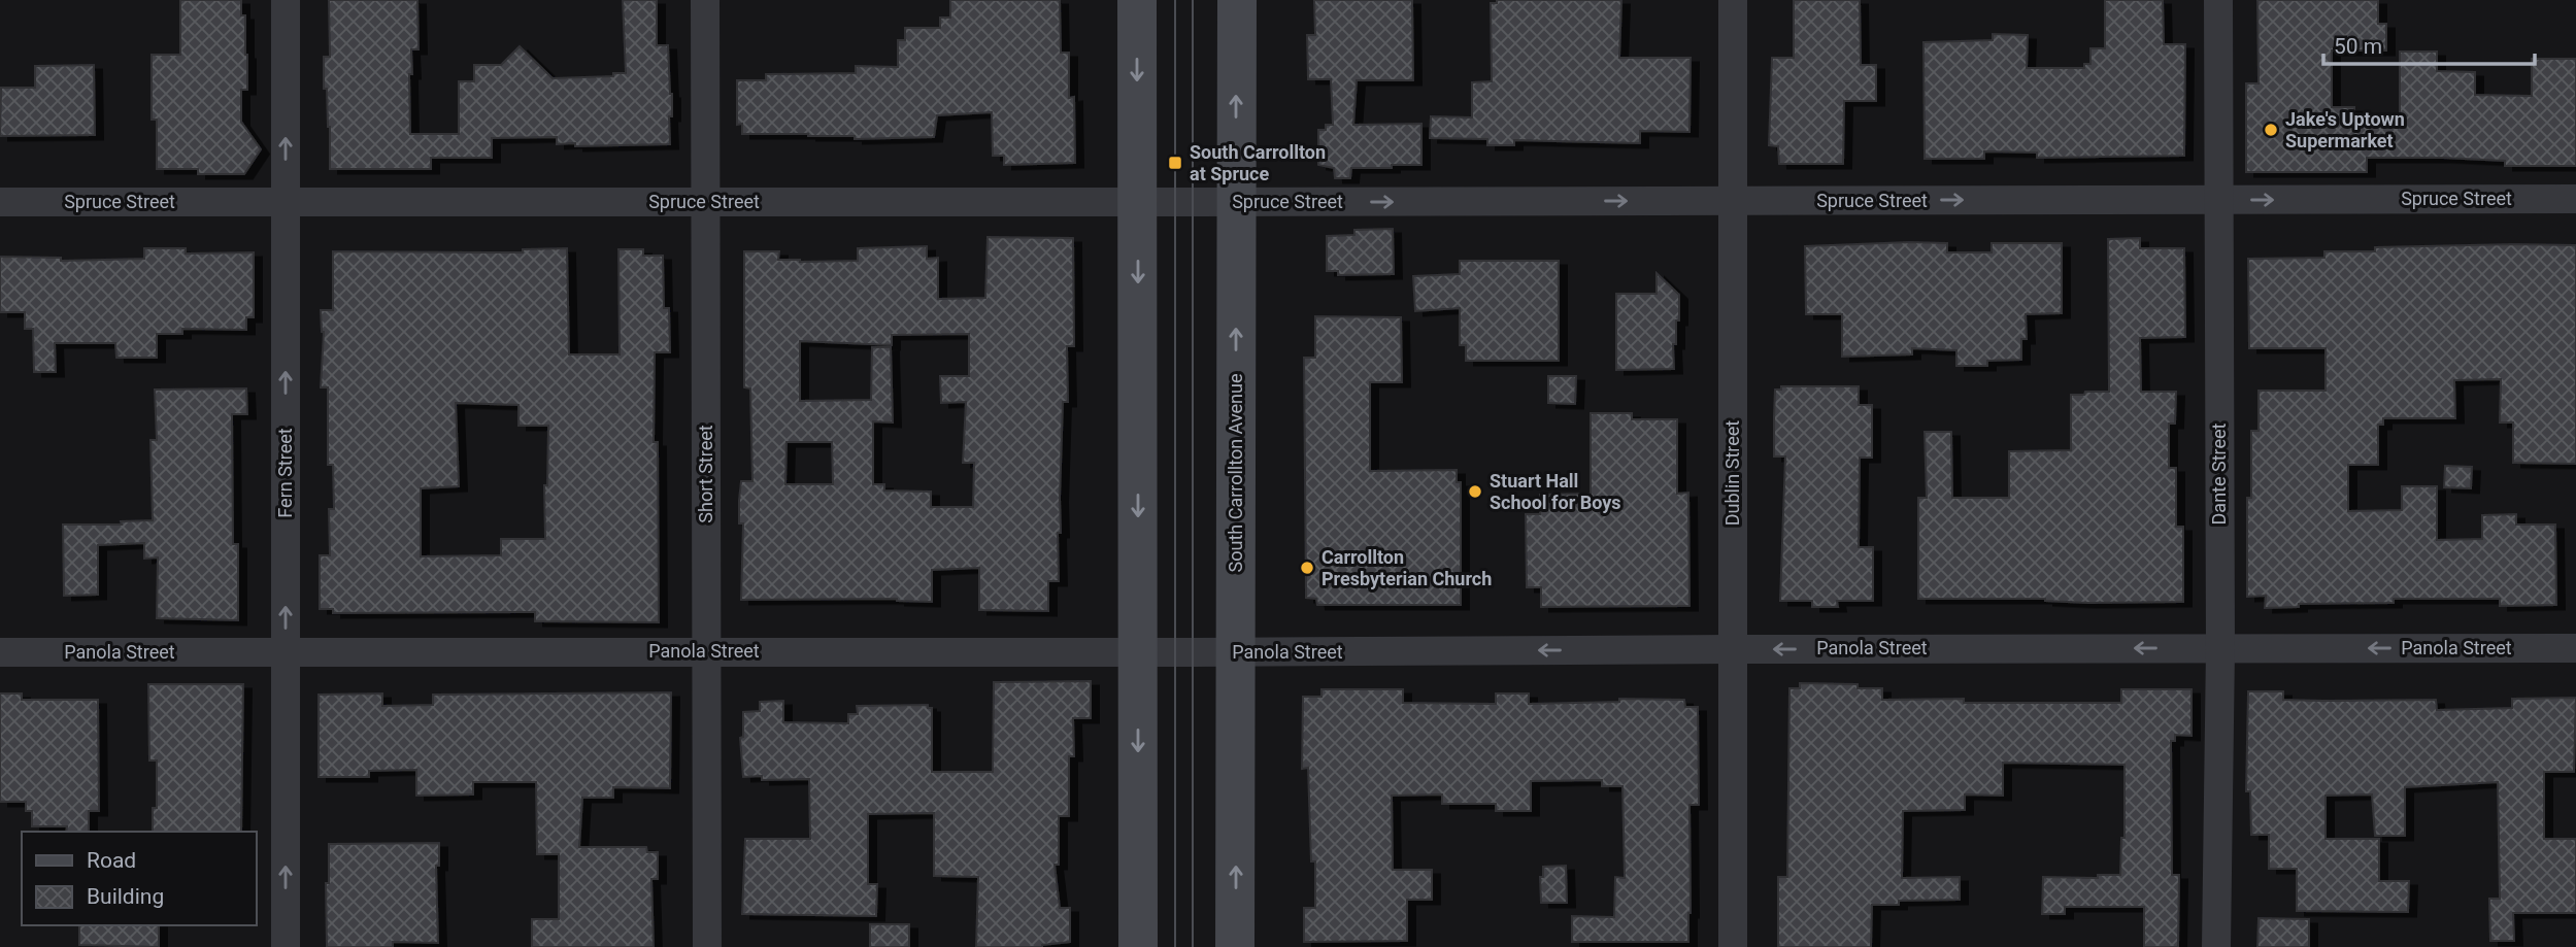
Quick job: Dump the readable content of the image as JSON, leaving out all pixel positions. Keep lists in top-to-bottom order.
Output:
{
  "streets": {
    "main road": ["South Carrollton Avenue"],
    "street": [
      "Spruce Street",
      "Fern Street",
      "Dublin Street",
      "Short Street",
      "Dante Street",
      "Panola Street"
    ]
  },
  "crossings": [
    ["Spruce Street", "Fern Street"],
    ["Spruce Street", "South Carrollton Avenue"],
    ["Spruce Street", "Dublin Street"],
    ["Spruce Street", "Short Street"],
    ["Spruce Street", "Dante Street"],
    ["Fern Street", "Panola Street"],
    ["South Carrollton Avenue", "Panola Street"],
    ["Dublin Street", "Panola Street"],
    ["Short Street", "Panola Street"],
    ["Dante Street", "Panola Street"]
  ],
  "one_way": ["Spruce Street", "Fern Street", "Panola Street"],
  "places": {
    "other": ["Jake's Uptown Supermarket", "Stuart Hall School for Boys", "Carrollton Presbyterian Church"],
    "transit": ["South Carrollton at Spruce"]
  },
  "legend": ["Road", "Building"],
  "scale_bar": "50 m"
}
